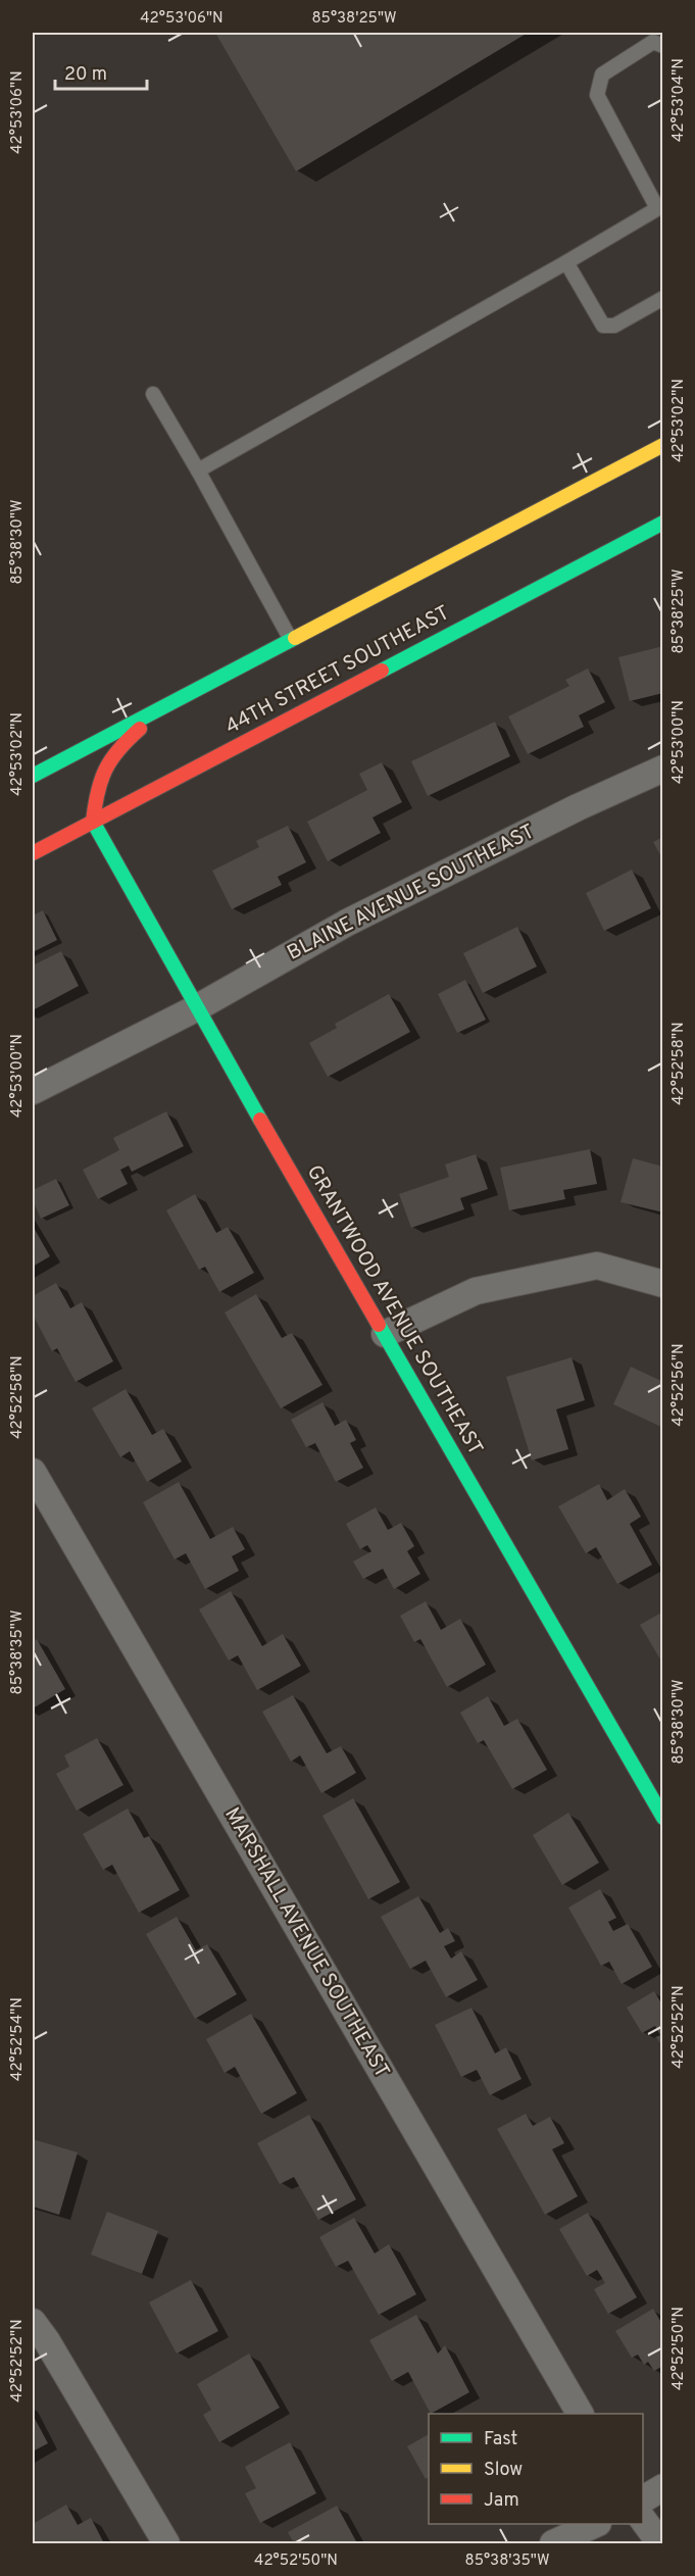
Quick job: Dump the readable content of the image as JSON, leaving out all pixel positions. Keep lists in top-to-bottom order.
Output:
{
  "streets": {
    "main road": ["44TH STREET SOUTHEAST", "GRANTWOOD AVENUE SOUTHEAST"],
    "street": ["BLAINE AVENUE SOUTHEAST", "MARSHALL AVENUE SOUTHEAST"]
  },
  "crossings": [
    ["44TH STREET SOUTHEAST", "GRANTWOOD AVENUE SOUTHEAST"],
    ["BLAINE AVENUE SOUTHEAST", "GRANTWOOD AVENUE SOUTHEAST"]
  ],
  "legend": ["Fast", "Slow", "Jam"],
  "scale_bar": "20 m",
  "coordinates": [
    "42°53'06\"N",
    "85°38'25\"W",
    "42°53'04\"N",
    "42°53'02\"N",
    "85°38'30\"W",
    "42°53'00\"N",
    "42°52'58\"N",
    "42°52'56\"N",
    "85°38'35\"W",
    "42°52'52\"N",
    "42°52'54\"N",
    "42°52'50\"N"
  ]
}
